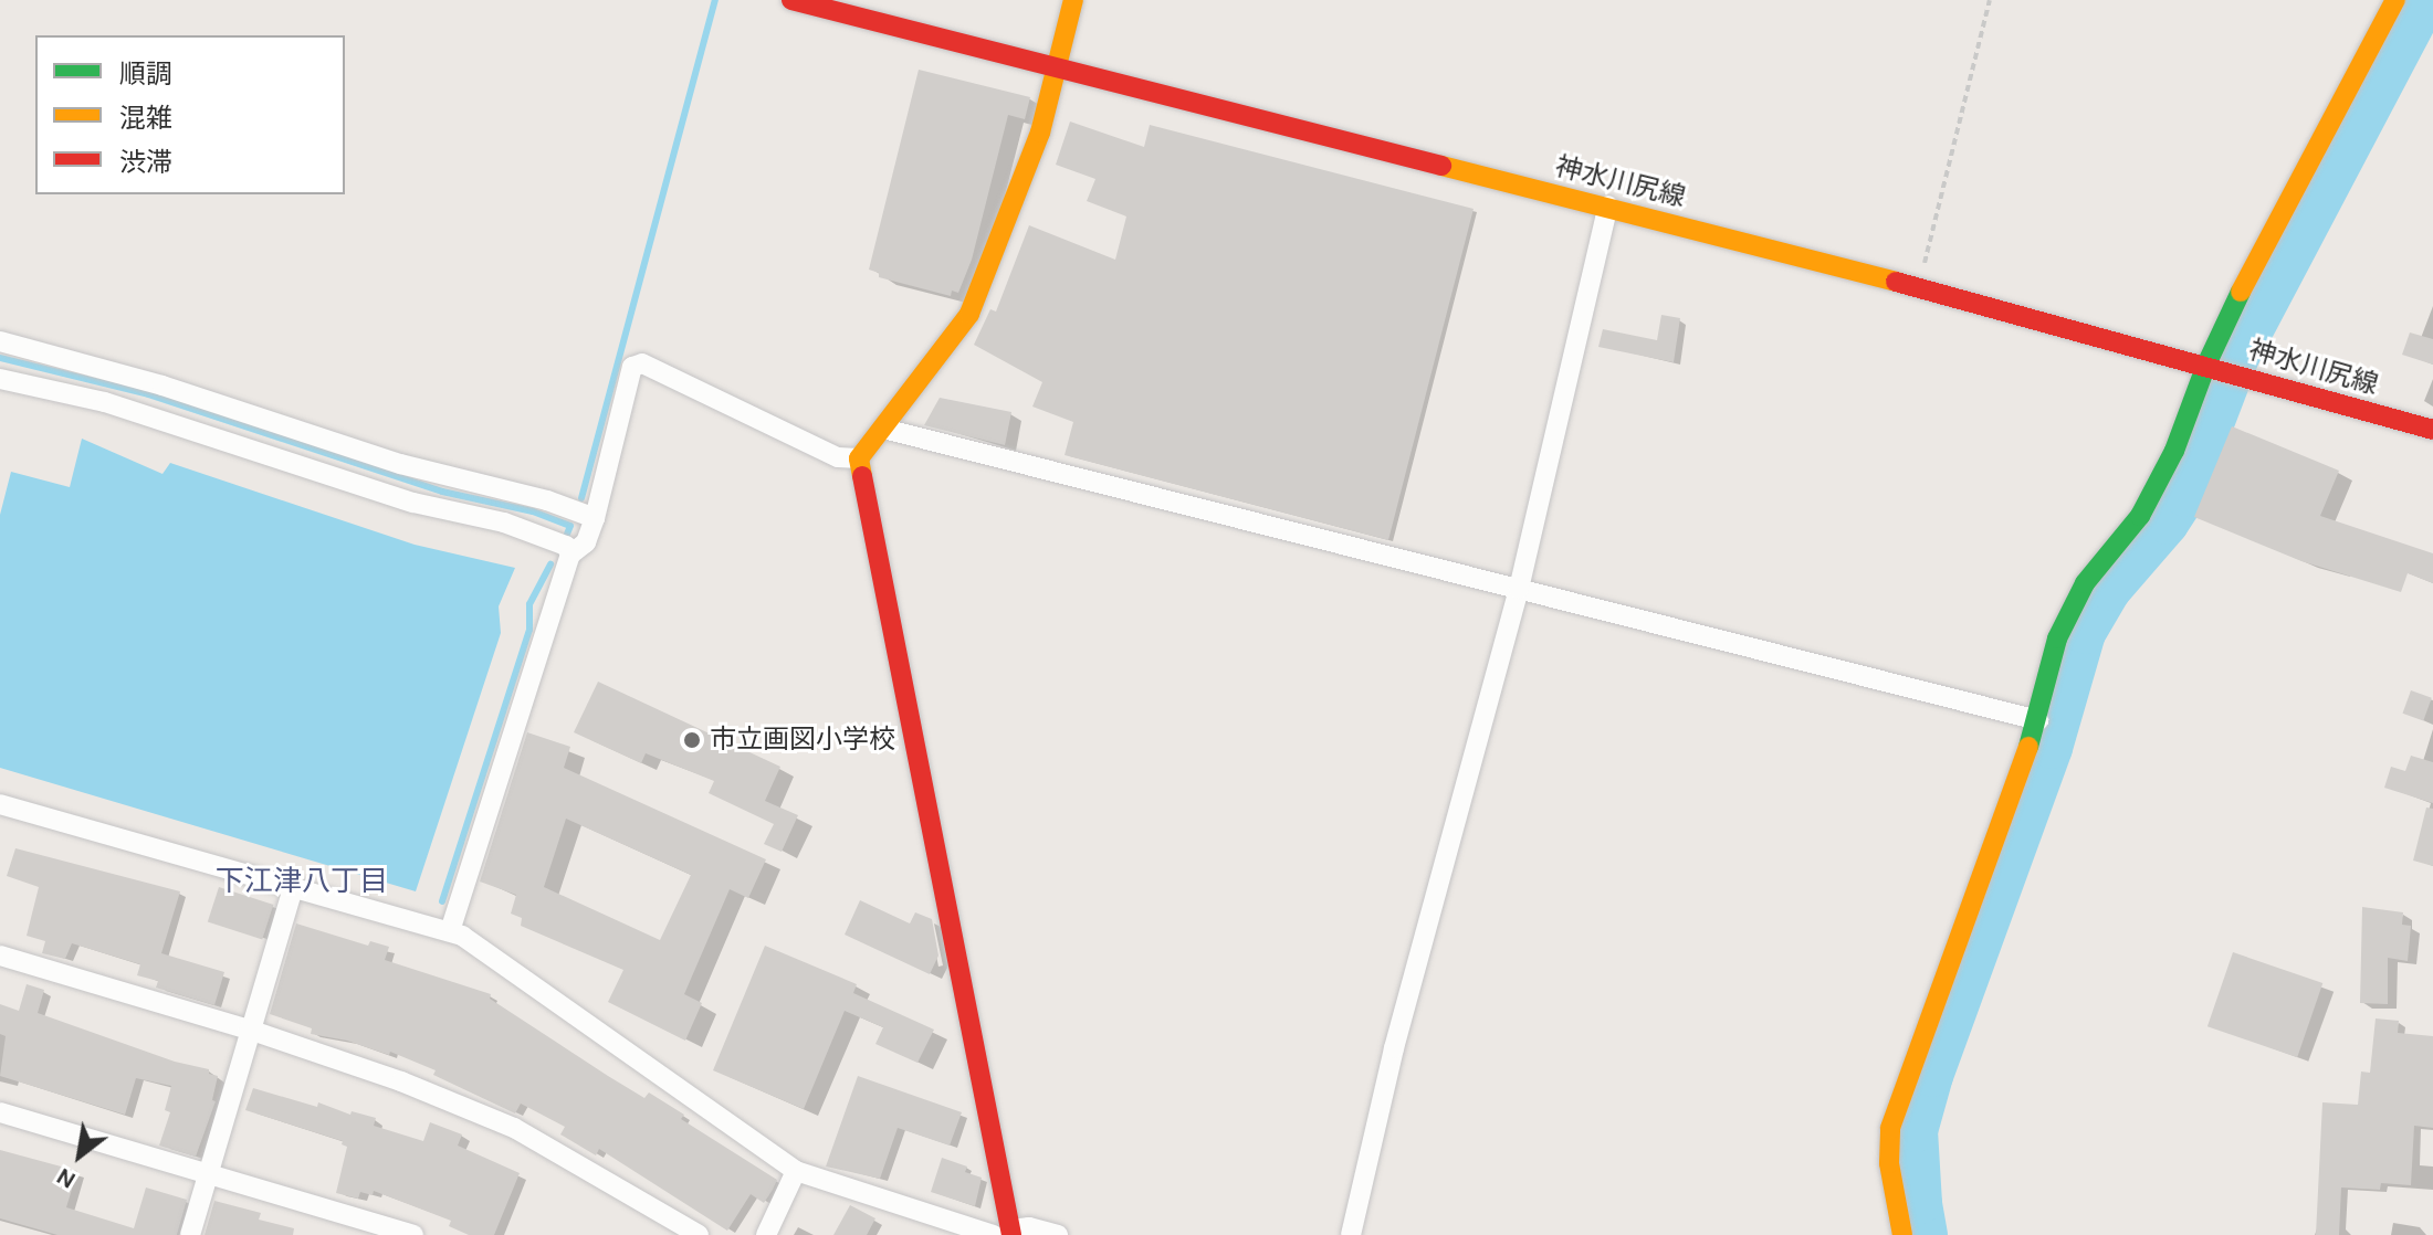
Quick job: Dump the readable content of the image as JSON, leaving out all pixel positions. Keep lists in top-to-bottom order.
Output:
{
  "streets": {
    "street": ["神水川尻線"]
  },
  "districts": ["下江津八丁目"],
  "places": ["市立画図小学校"],
  "legend": ["順調", "混雑", "渋滞"],
  "north": "bottom left"
}
